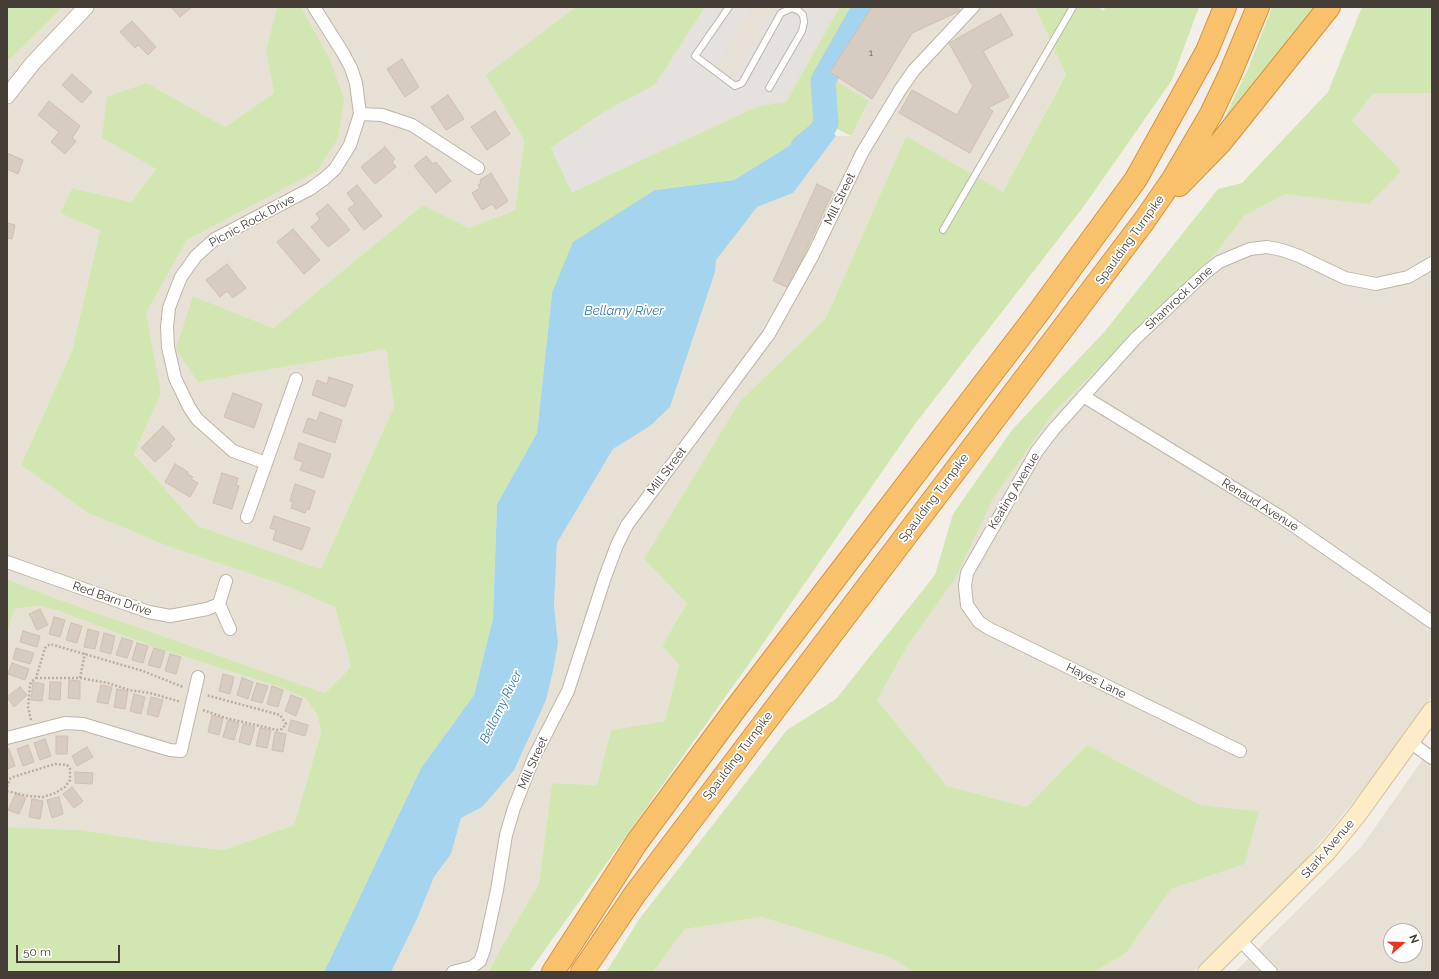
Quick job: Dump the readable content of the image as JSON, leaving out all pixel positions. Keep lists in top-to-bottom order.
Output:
{
  "streets": {
    "highway": ["Spaulding Turnpike"],
    "main road": ["Stark Avenue"],
    "street": [
      "Mill Street",
      "Picnic Rock Drive",
      "Shamrock Lane",
      "Keating Avenue",
      "Renaud Avenue",
      "Red Barn Drive",
      "Hayes Lane"
    ]
  },
  "crossings": [
    ["Shamrock Lane", "Keating Avenue"],
    ["Shamrock Lane", "Renaud Avenue"],
    ["Keating Avenue", "Renaud Avenue"],
    ["Keating Avenue", "Hayes Lane"]
  ],
  "water": ["Bellamy River"],
  "house_numbers": ["1"],
  "scale_bar": "50 m",
  "north": "right"
}
